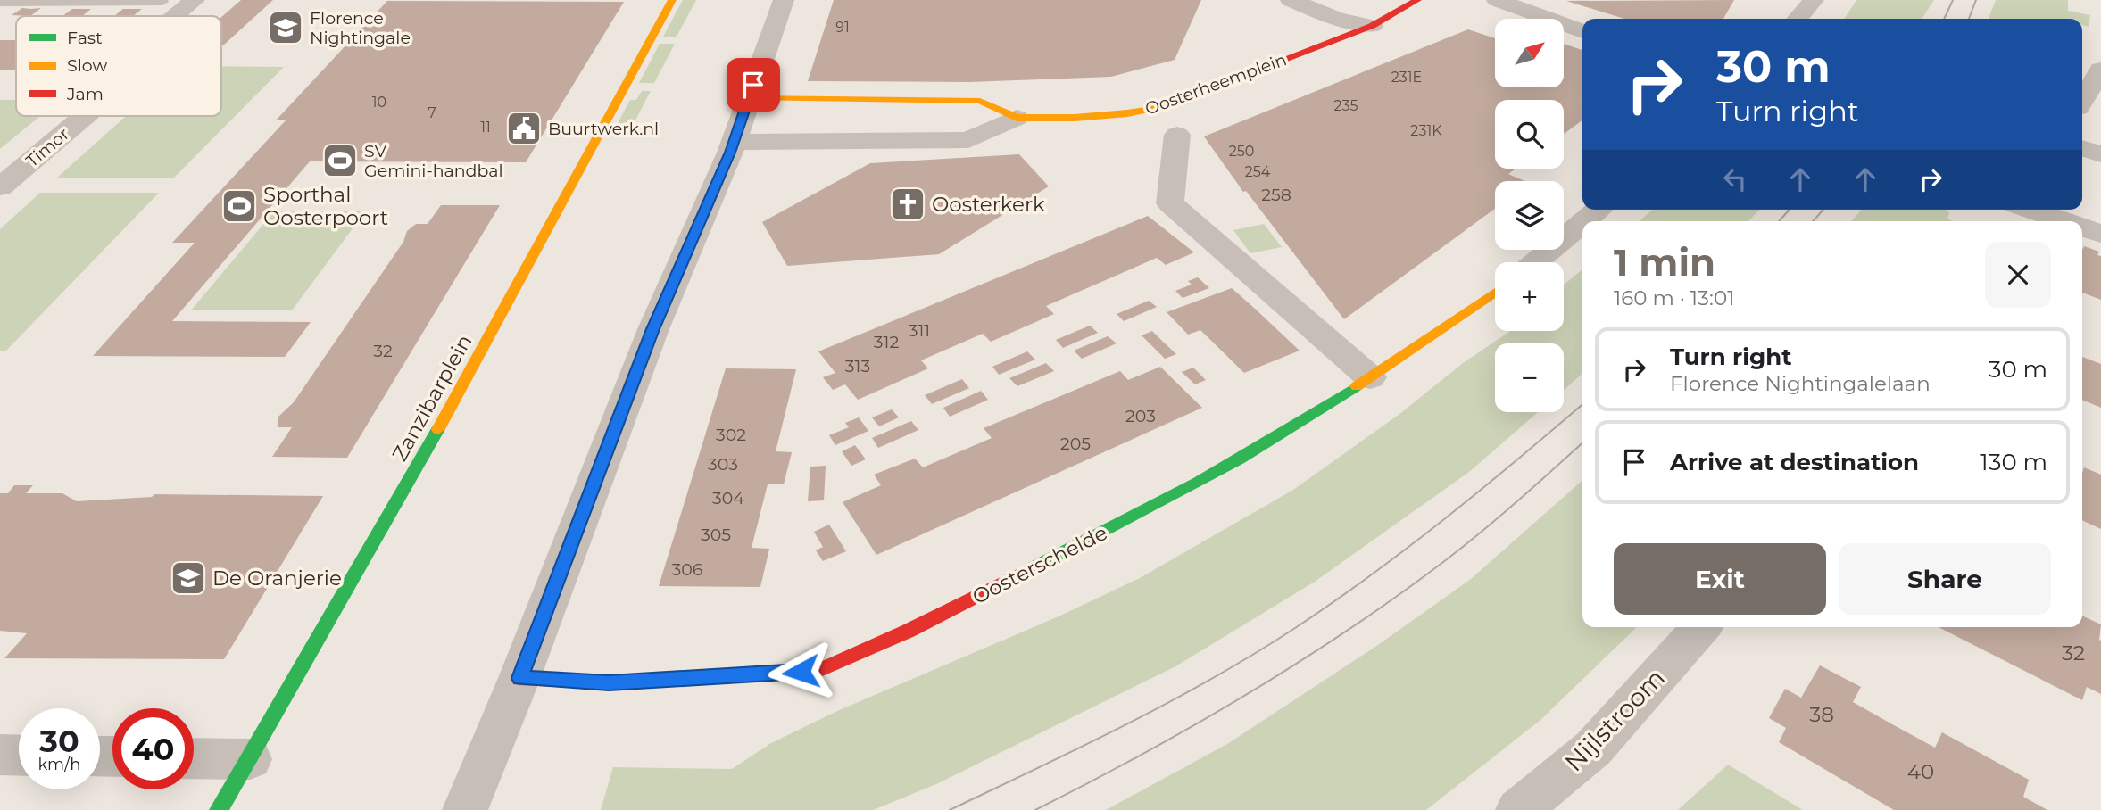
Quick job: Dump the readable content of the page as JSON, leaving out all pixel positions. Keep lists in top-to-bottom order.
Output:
{
  "streets": {
    "street": [
      "Oosterheemplein",
      "Timor",
      "Zanzibarplein",
      "Oosterschelde",
      "Nijlstroom"
    ]
  },
  "crossings": [
    ["Oosterheemplein", "Oosterschelde"]
  ],
  "places": {
    "school or university": ["Florence Nightingale", "De Oranjerie"],
    "public building": ["Buurtwerk.nl"],
    "sports": ["SV Gemini-handbal", "Sporthal Oosterpoort"],
    "church": ["Oosterkerk"]
  },
  "house_numbers": [
    "91",
    "231E",
    "10",
    "235",
    "7",
    "11",
    "231K",
    "250",
    "254",
    "258",
    "311",
    "312",
    "32",
    "313",
    "203",
    "302",
    "205",
    "303",
    "304",
    "305",
    "306",
    "32",
    "38",
    "40"
  ],
  "legend": ["Fast", "Slow", "Jam"],
  "north": "top right",
  "page": {
    "map_buttons": ["+", "−"],
    "turn": ["30 m", "Turn right"],
    "heading": ["1 min", "160 m · 13:01"],
    "list": [
      {
        "name": "Turn right",
        "note": "Florence Nightingalelaan",
        "value": "30 m"
      },
      {
        "name": "Arrive at destination",
        "value": "130 m"
      }
    ],
    "buttons": ["Exit", "Share"],
    "speed": "30 km/h",
    "limit": "40"
  }
}
